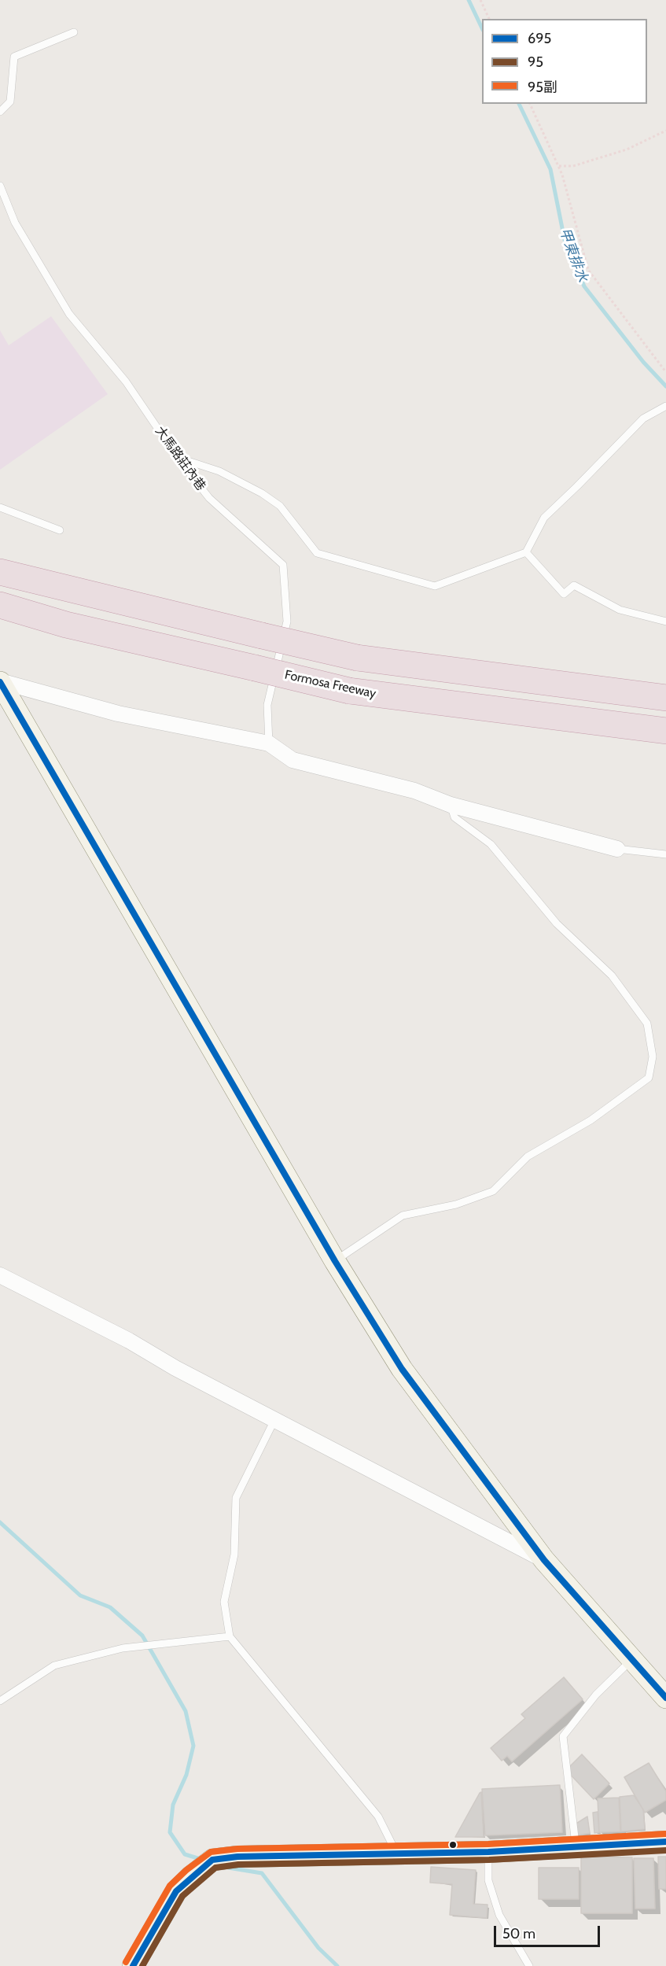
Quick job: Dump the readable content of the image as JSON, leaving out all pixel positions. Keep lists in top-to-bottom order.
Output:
{
  "streets": {
    "highway": ["Formosa Freeway"],
    "lane": ["大馬路莊內巷"]
  },
  "water": ["甲東排水"],
  "lines": ["transit line 695", "transit line 95副", "transit line 95"],
  "legend": ["695", "95", "95副"],
  "scale_bar": "50 m"
}
